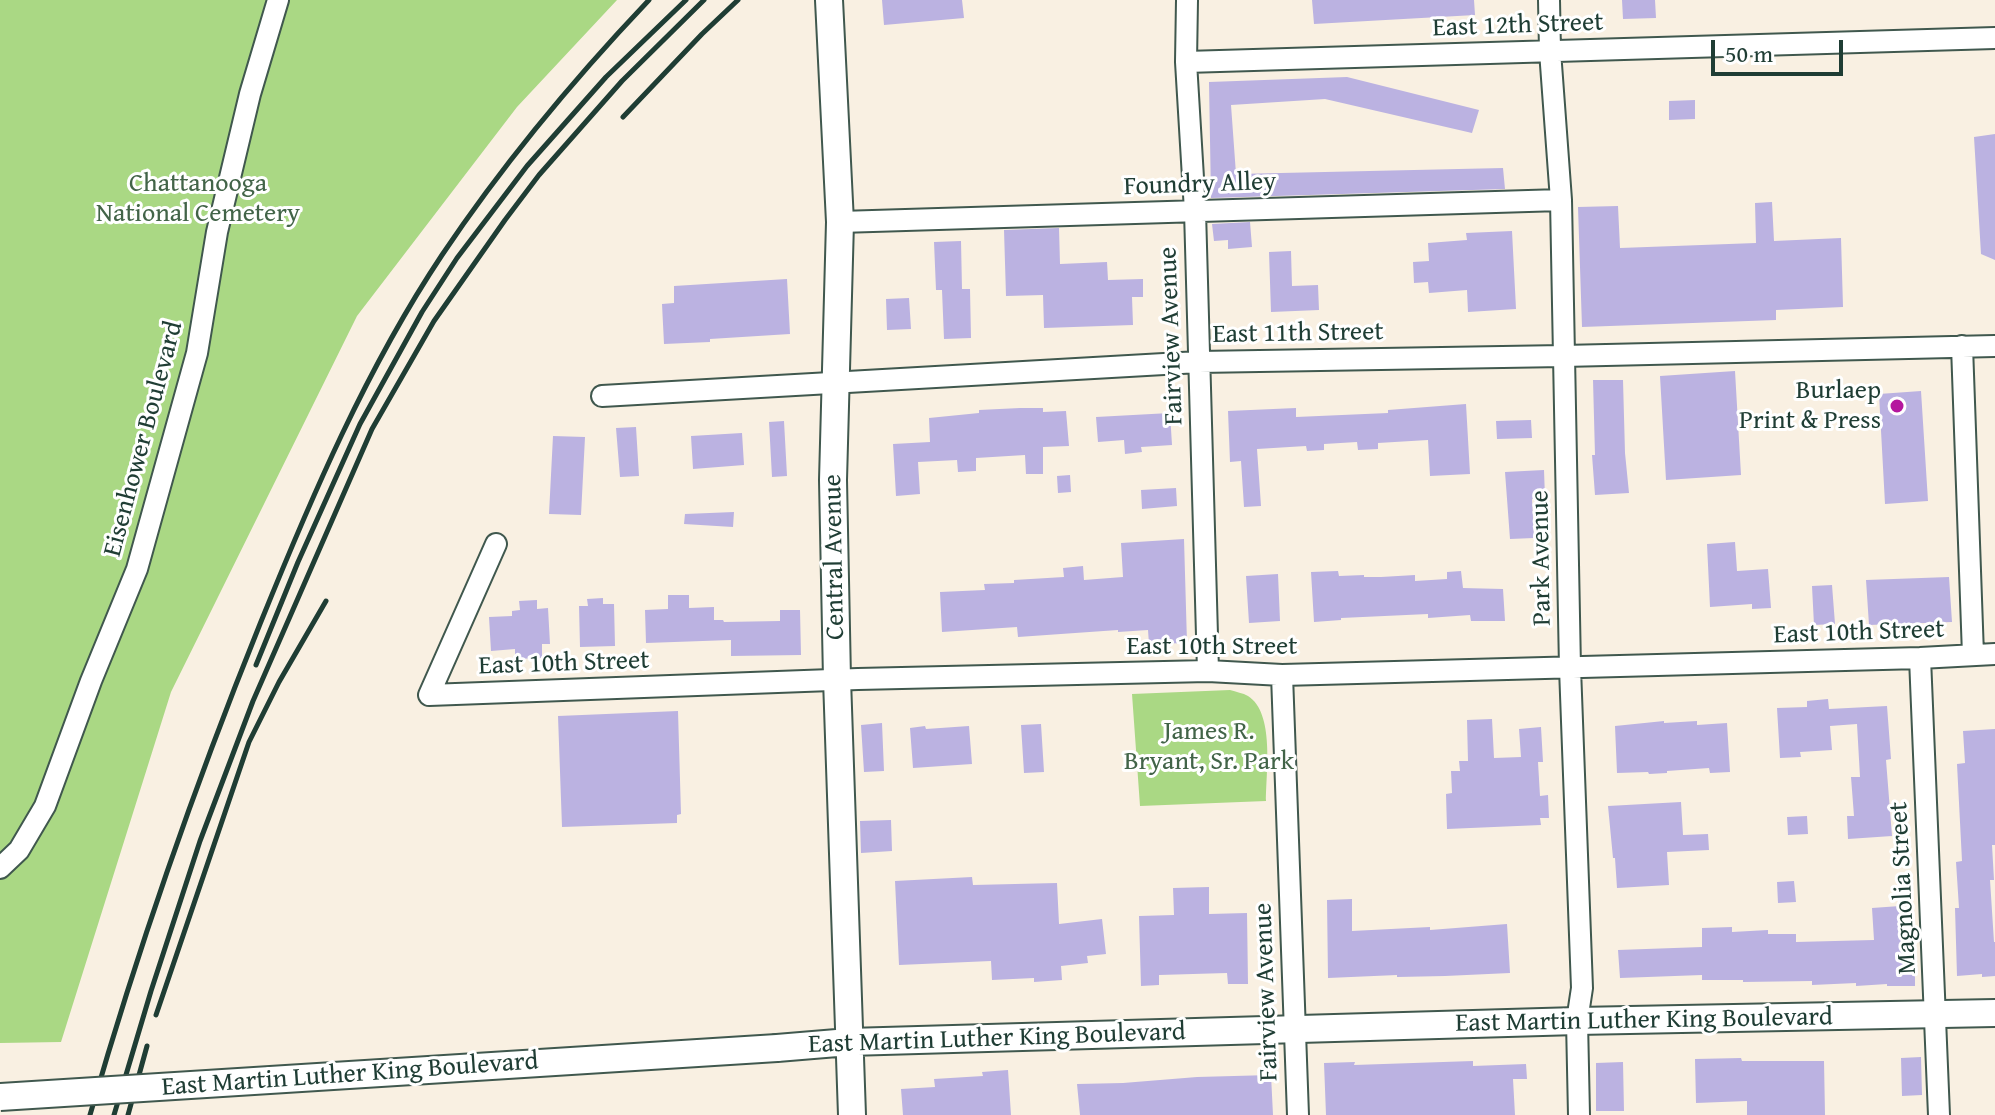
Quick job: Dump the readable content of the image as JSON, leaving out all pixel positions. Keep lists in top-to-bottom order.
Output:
{
  "streets": {
    "main road": ["Central Avenue", "East Martin Luther King Boulevard"],
    "street": [
      "East 12th Street",
      "Foundry Alley",
      "East 11th Street",
      "Fairview Avenue",
      "Eisenhower Boulevard",
      "Park Avenue",
      "East 10th Street",
      "Magnolia Street"
    ]
  },
  "crossings": [
    ["East 12th Street", "Fairview Avenue"],
    ["East 12th Street", "Park Avenue"],
    ["Foundry Alley", "Fairview Avenue"],
    ["Foundry Alley", "Central Avenue"],
    ["Foundry Alley", "Park Avenue"],
    ["East 11th Street", "Fairview Avenue"],
    ["East 11th Street", "Central Avenue"],
    ["East 11th Street", "Park Avenue"],
    ["Fairview Avenue", "East 10th Street"],
    ["Fairview Avenue", "East Martin Luther King Boulevard"],
    ["Central Avenue", "East 10th Street"],
    ["Central Avenue", "East Martin Luther King Boulevard"],
    ["Park Avenue", "East 10th Street"],
    ["Park Avenue", "East Martin Luther King Boulevard"],
    ["East 10th Street", "Magnolia Street"],
    ["Magnolia Street", "East Martin Luther King Boulevard"]
  ],
  "parks": ["Chattanooga National Cemetery", "James R. Bryant, Sr. Park"],
  "places": ["Burlaep Print & Press"],
  "scale_bar": "50 m"
}
